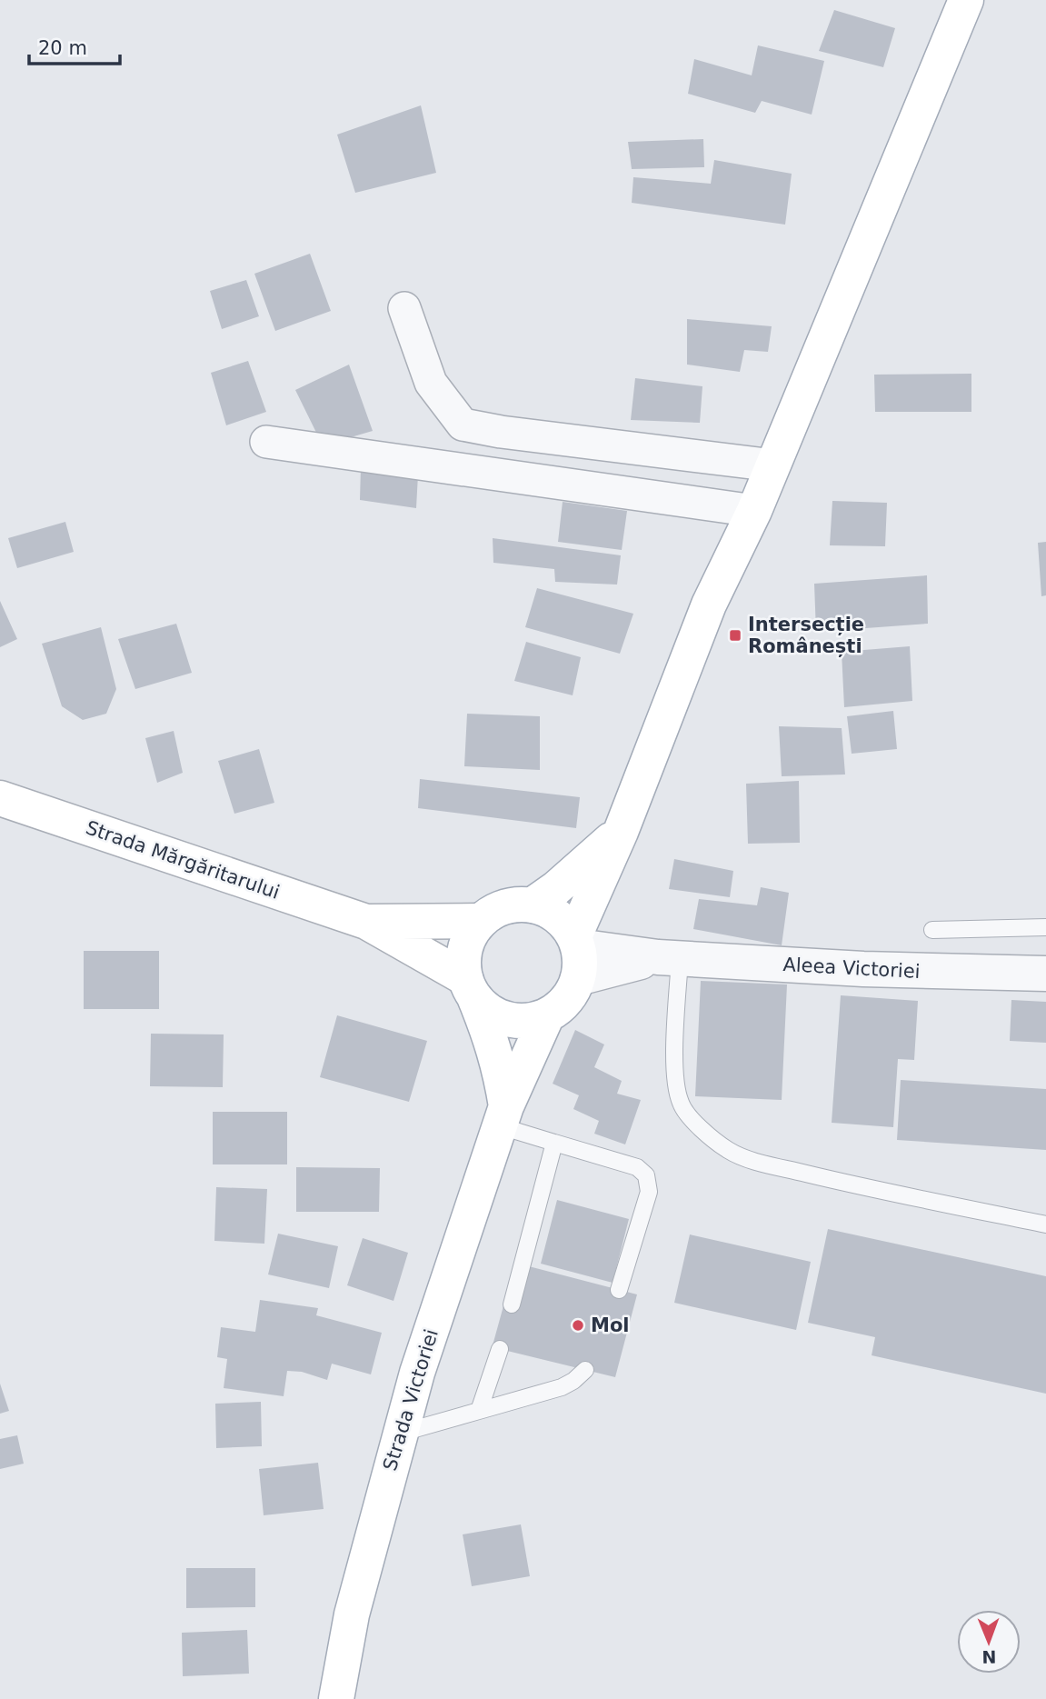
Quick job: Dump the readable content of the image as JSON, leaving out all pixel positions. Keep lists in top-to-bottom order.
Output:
{
  "streets": {
    "main road": ["Strada Mărgăritarului", "Strada Victoriei"],
    "street": ["Aleea Victoriei"]
  },
  "crossings": [
    ["Strada Mărgăritarului", "Aleea Victoriei"],
    ["Strada Mărgăritarului", "Strada Victoriei"],
    ["Aleea Victoriei", "Strada Victoriei"]
  ],
  "places": {
    "transit": ["Intersecție Românești"],
    "other": ["Mol"]
  },
  "scale_bar": "20 m",
  "north": "bottom"
}
